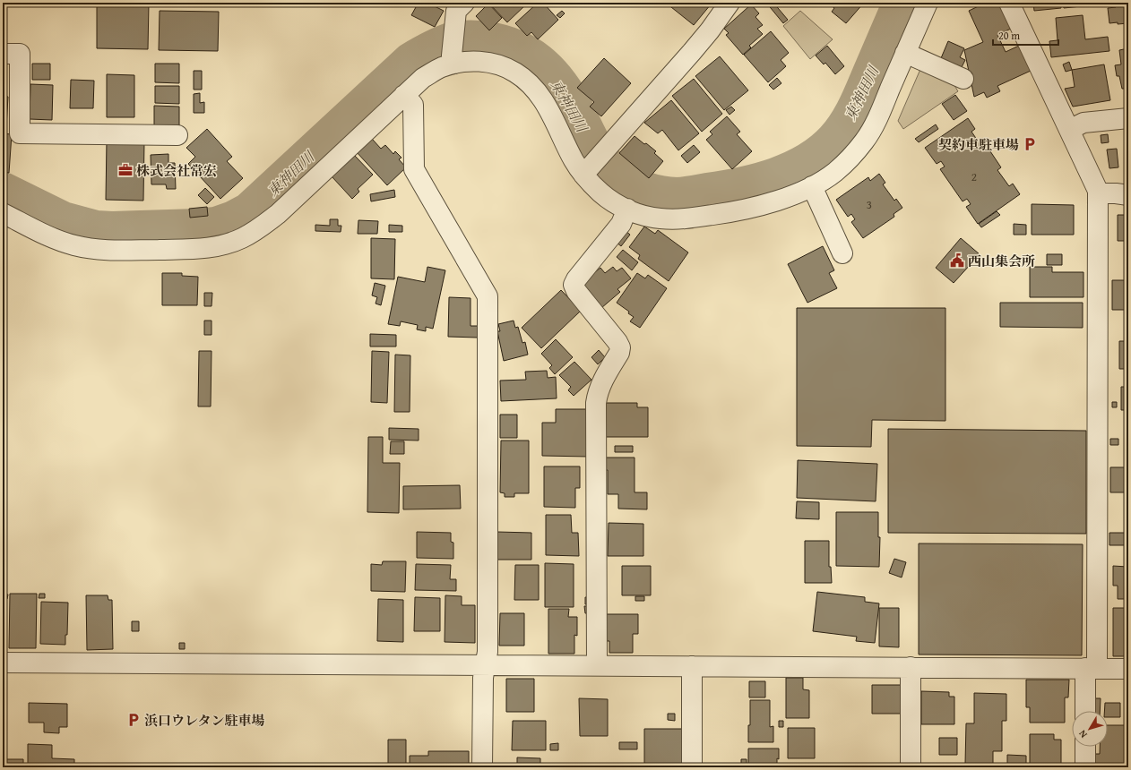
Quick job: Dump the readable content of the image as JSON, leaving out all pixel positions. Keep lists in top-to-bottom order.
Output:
{
  "water": ["東神田川"],
  "places": {
    "parking": ["契約車駐車場", "浜口ウレタン駐車場"],
    "office": ["株式会社常宏"],
    "public building": ["西山集会所"]
  },
  "house_numbers": ["2", "3"],
  "scale_bar": "20 m",
  "north": "bottom left"
}
